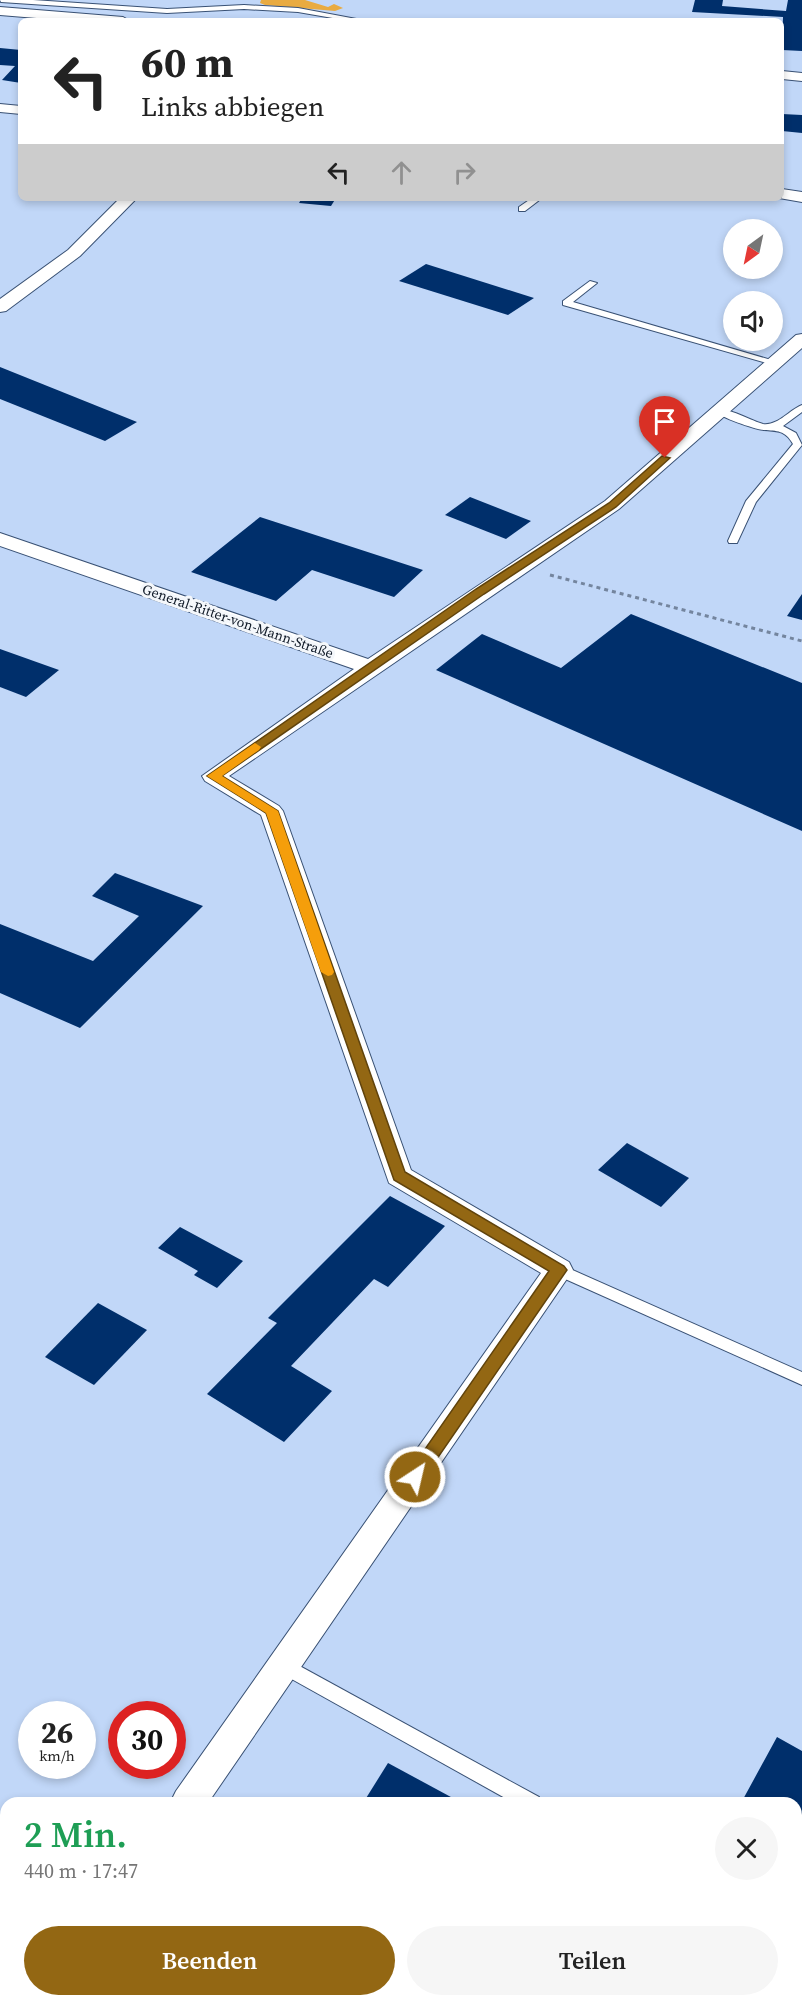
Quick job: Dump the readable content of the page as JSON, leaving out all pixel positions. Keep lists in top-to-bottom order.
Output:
{
  "streets": {
    "street": ["General-Ritter-von-Mann-Straße"]
  },
  "north": "bottom left",
  "page": {
    "turn": ["60 m", "Links abbiegen"],
    "speed": "26 km/h",
    "limit": "30",
    "heading": ["2 Min.", "440 m · 17:47"],
    "buttons": ["Beenden", "Teilen"]
  }
}
